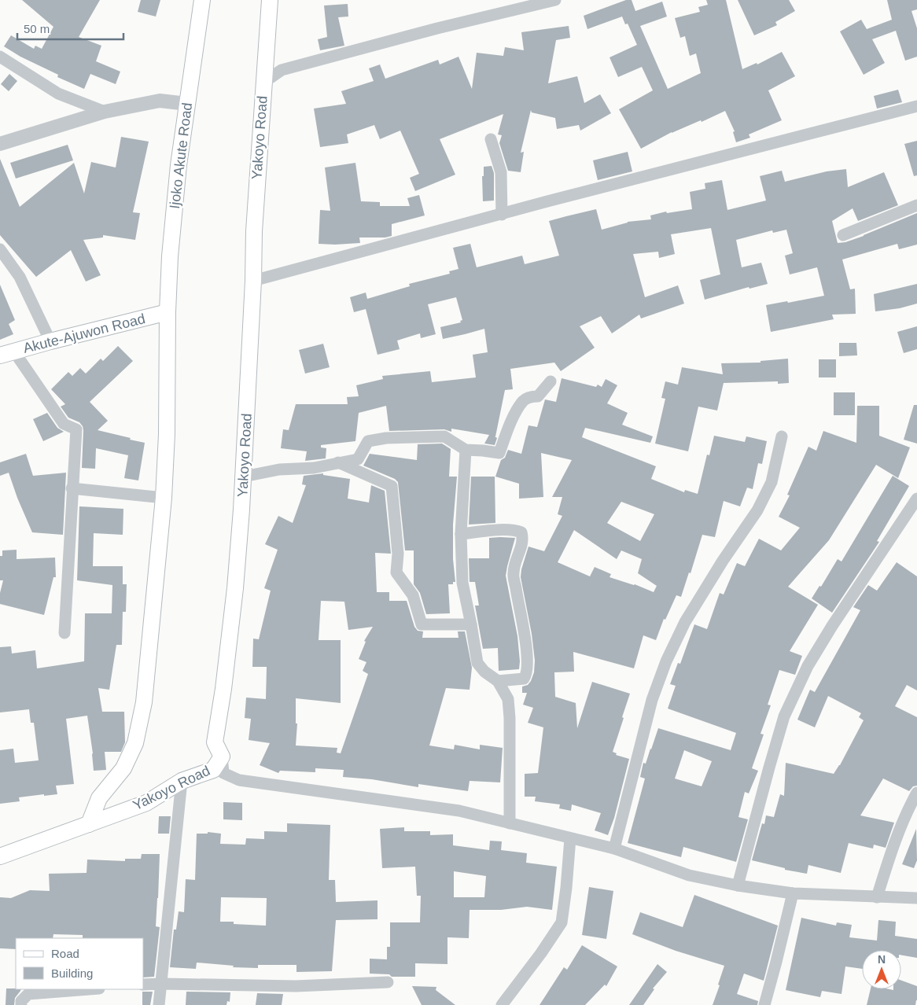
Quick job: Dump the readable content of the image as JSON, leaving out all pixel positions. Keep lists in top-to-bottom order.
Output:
{
  "streets": {
    "main road": ["Yakoyo Road", "Ijoko Akute Road", "Akute-Ajuwon Road"]
  },
  "crossings": [
    ["Ijoko Akute Road", "Akute-Ajuwon Road"]
  ],
  "legend": ["Road", "Building"],
  "scale_bar": "50 m",
  "north": "top"
}
